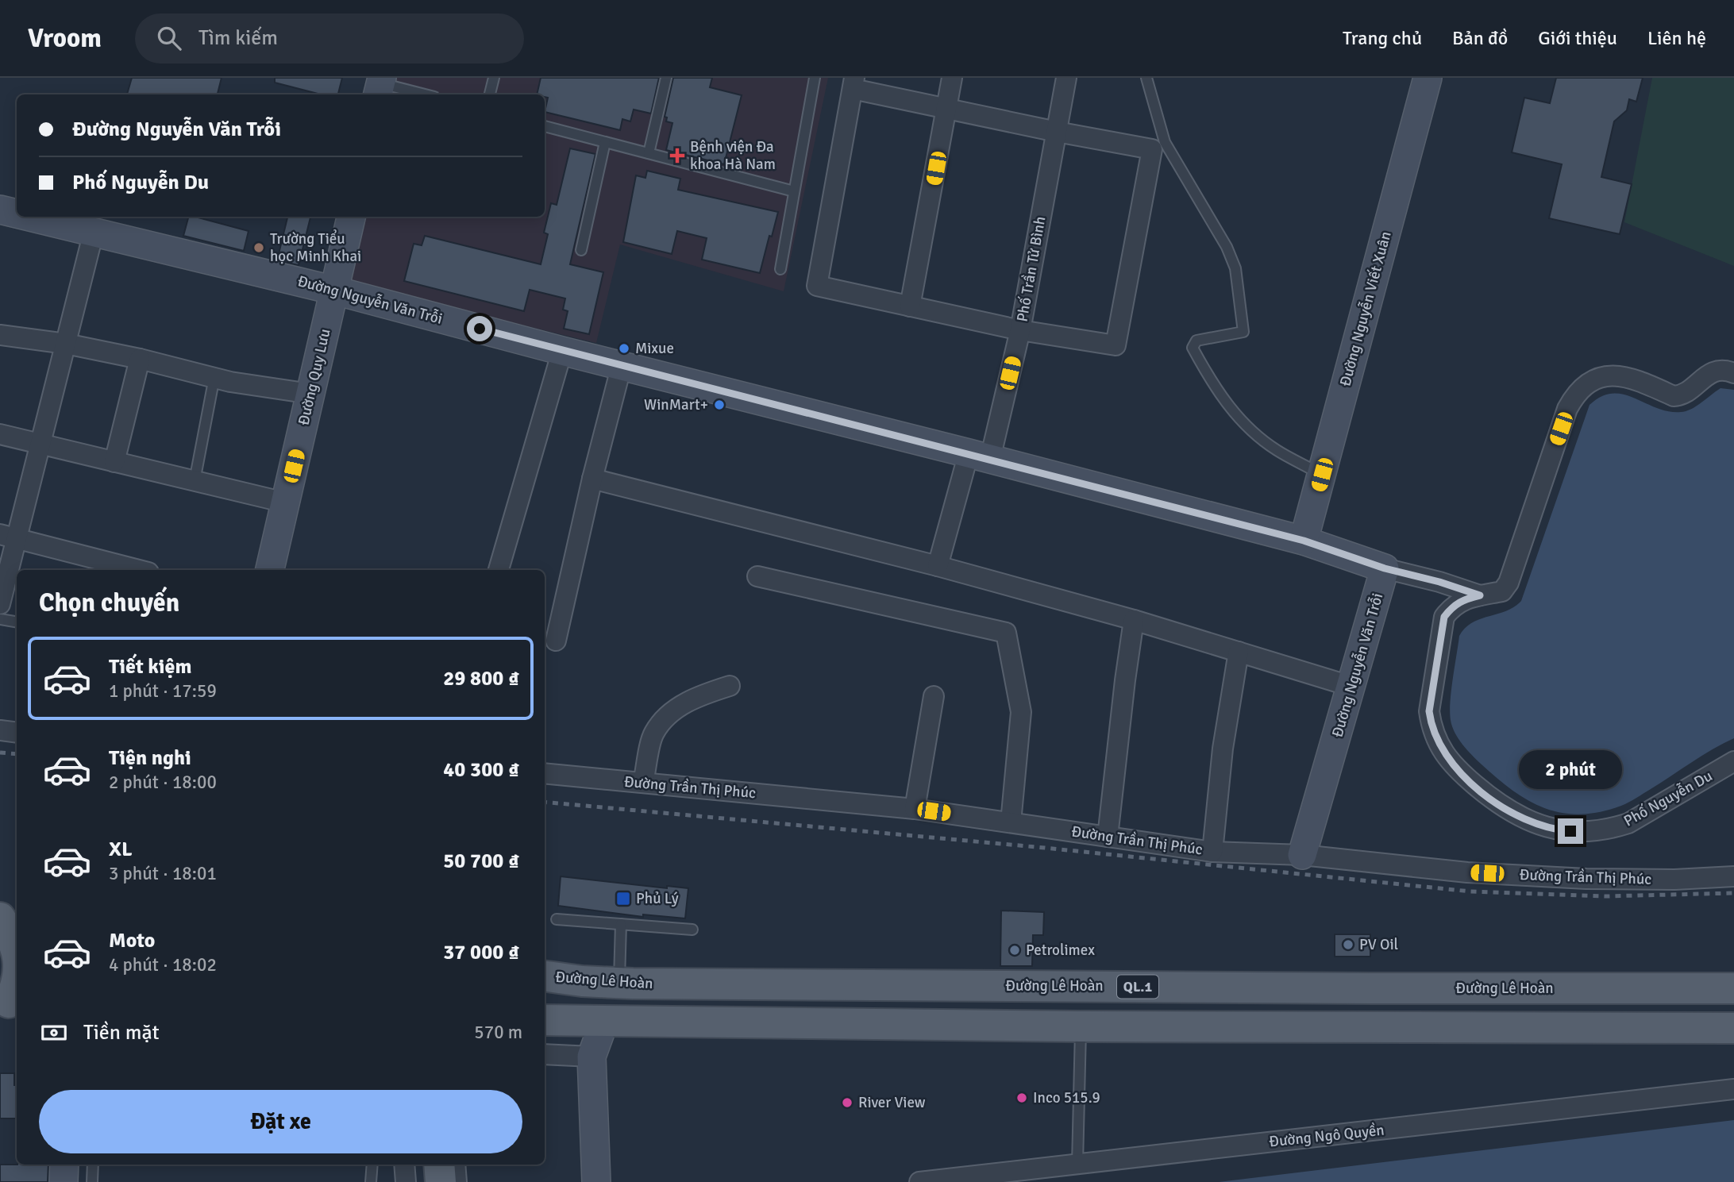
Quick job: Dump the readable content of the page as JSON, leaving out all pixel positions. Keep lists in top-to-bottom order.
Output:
{
  "streets": {
    "main road": ["Đường Lê Hoàn", "QL.1"],
    "street": [
      "Phố Trần Tử Bình",
      "Đường Nguyễn Văn Trỗi",
      "Đường Nguyễn Viết Xuân",
      "Đường Quy Lưu",
      "Đường Trần Thị Phúc",
      "Phố Nguyễn Du",
      "Đường Ngô Quyền"
    ]
  },
  "crossings": [
    ["Phố Trần Tử Bình", "Đường Nguyễn Văn Trỗi"],
    ["Đường Nguyễn Văn Trỗi", "Đường Nguyễn Viết Xuân"],
    ["Đường Nguyễn Văn Trỗi", "Đường Quy Lưu"],
    ["Đường Nguyễn Văn Trỗi", "Đường Trần Thị Phúc"]
  ],
  "places": {
    "health": ["Bệnh viện Đa khoa Hà Nam"],
    "other": [
      "Trường Tiểu học Minh Khai",
      "Mixue",
      "WinMart+",
      "PV Oil",
      "Petrolimex",
      "Inco 515.9",
      "River View"
    ],
    "transit": ["Phủ Lý"]
  },
  "page": {
    "header": "Vroom",
    "search": "Tìm kiếm",
    "nav": [
      "Trang chủ",
      "Bản đồ",
      "Giới thiệu",
      "Liên hệ"
    ],
    "banner": ["Đường Nguyễn Văn Trỗi", "Phố Nguyễn Du"],
    "heading": "Chọn chuyến",
    "list": [
      {
        "name": "Tiết kiệm",
        "note": "1 phút · 17:59",
        "value": "29 800 ₫"
      },
      {
        "name": "Tiện nghi",
        "note": "2 phút · 18:00",
        "value": "40 300 ₫"
      },
      {
        "name": "XL",
        "note": "3 phút · 18:01",
        "value": "50 700 ₫"
      },
      {
        "name": "Moto",
        "note": "4 phút · 18:02",
        "value": "37 000 ₫"
      }
    ],
    "bubble": "2 phút",
    "pay": ["Tiền mặt", "570 m"],
    "buttons": "Đặt xe"
  }
}
